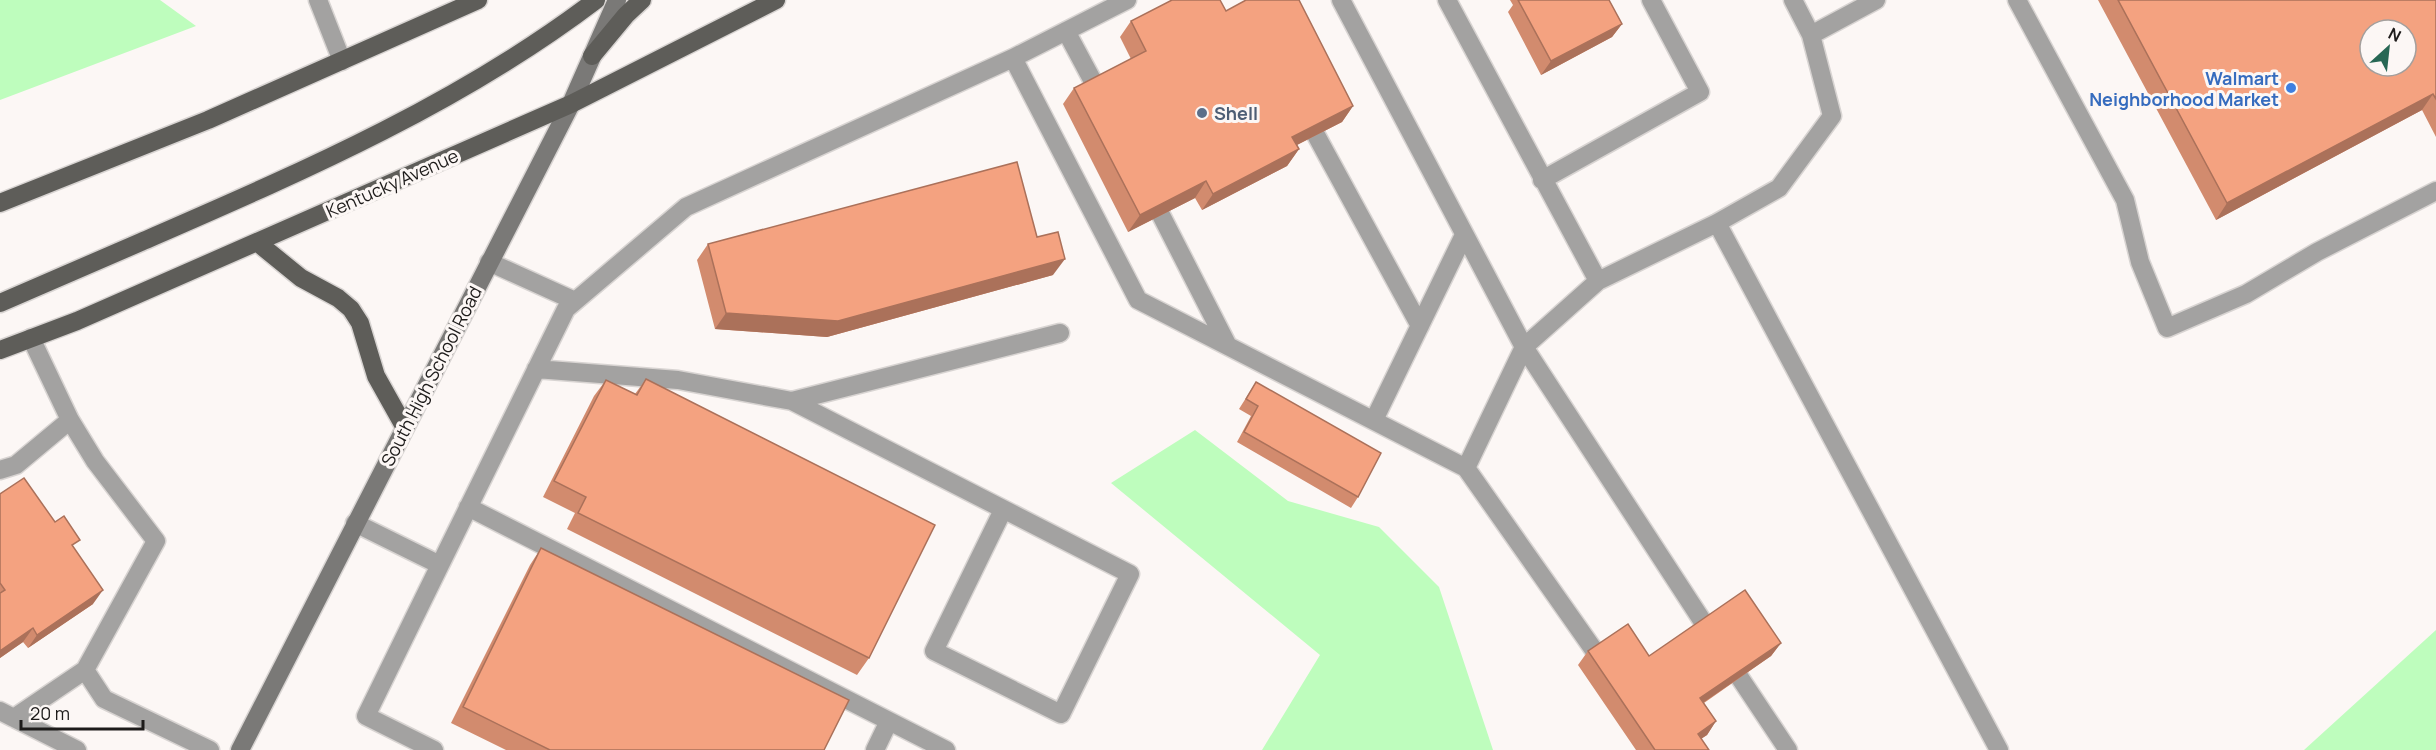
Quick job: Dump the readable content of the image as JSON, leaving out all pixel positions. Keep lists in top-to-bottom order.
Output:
{
  "streets": {
    "main road": ["Kentucky Avenue", "South High School Road"]
  },
  "crossings": [
    ["Kentucky Avenue", "South High School Road"]
  ],
  "places": ["Walmart Neighborhood Market", "Shell"],
  "scale_bar": "20 m",
  "north": "top right"
}
